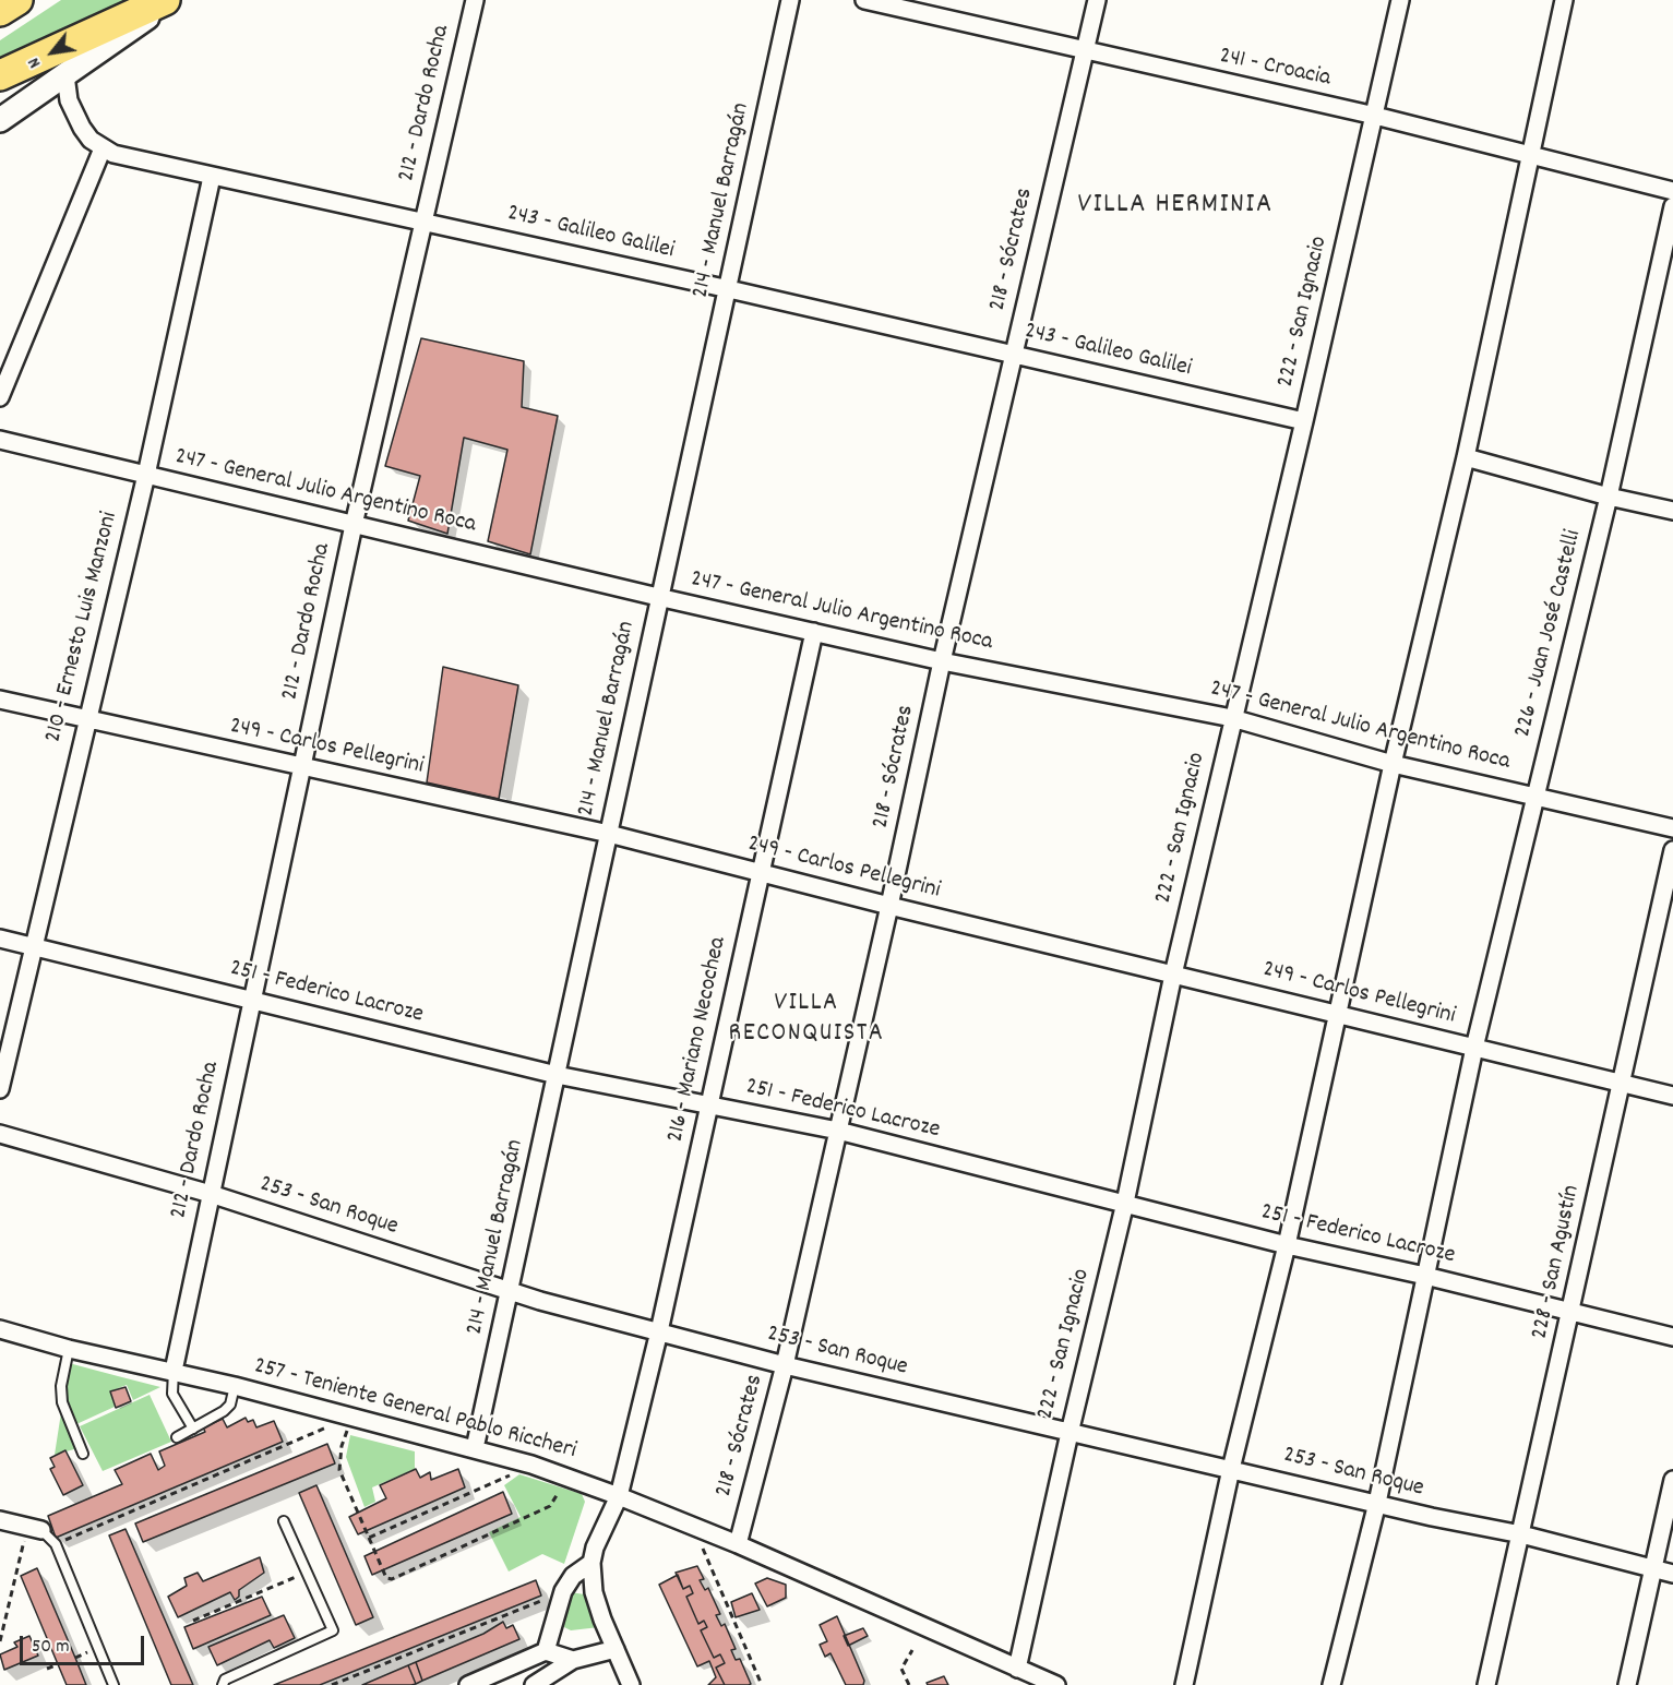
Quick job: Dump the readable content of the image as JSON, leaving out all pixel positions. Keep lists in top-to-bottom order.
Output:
{
  "streets": {
    "street": [
      "241 - Croacia",
      "212 - Dardo Rocha",
      "214 - Manuel Barragán",
      "243 - Galileo Galilei",
      "218 - Sócrates",
      "222 - San Ignacio",
      "247 - General Julio Argentino Roca",
      "210 - Ernesto Luis Manzoni",
      "226 - Juan José Castelli",
      "249 - Carlos Pellegrini",
      "251 - Federico Lacroze",
      "216 - Mariano Necochea",
      "253 - San Roque",
      "228 - San Agustín",
      "257 - Teniente General Pablo Riccheri"
    ]
  },
  "crossings": [
    ["241 - Croacia", "218 - Sócrates"],
    ["241 - Croacia", "222 - San Ignacio"],
    ["212 - Dardo Rocha", "243 - Galileo Galilei"],
    ["212 - Dardo Rocha", "247 - General Julio Argentino Roca"],
    ["212 - Dardo Rocha", "249 - Carlos Pellegrini"],
    ["212 - Dardo Rocha", "251 - Federico Lacroze"],
    ["212 - Dardo Rocha", "253 - San Roque"],
    ["212 - Dardo Rocha", "257 - Teniente General Pablo Riccheri"],
    ["214 - Manuel Barragán", "243 - Galileo Galilei"],
    ["214 - Manuel Barragán", "247 - General Julio Argentino Roca"],
    ["214 - Manuel Barragán", "249 - Carlos Pellegrini"],
    ["214 - Manuel Barragán", "251 - Federico Lacroze"],
    ["214 - Manuel Barragán", "253 - San Roque"],
    ["214 - Manuel Barragán", "257 - Teniente General Pablo Riccheri"],
    ["243 - Galileo Galilei", "218 - Sócrates"],
    ["243 - Galileo Galilei", "222 - San Ignacio"],
    ["243 - Galileo Galilei", "210 - Ernesto Luis Manzoni"],
    ["218 - Sócrates", "247 - General Julio Argentino Roca"],
    ["218 - Sócrates", "249 - Carlos Pellegrini"],
    ["218 - Sócrates", "251 - Federico Lacroze"],
    ["218 - Sócrates", "253 - San Roque"],
    ["218 - Sócrates", "257 - Teniente General Pablo Riccheri"],
    ["222 - San Ignacio", "247 - General Julio Argentino Roca"],
    ["222 - San Ignacio", "249 - Carlos Pellegrini"],
    ["222 - San Ignacio", "251 - Federico Lacroze"],
    ["222 - San Ignacio", "253 - San Roque"],
    ["222 - San Ignacio", "257 - Teniente General Pablo Riccheri"],
    ["247 - General Julio Argentino Roca", "210 - Ernesto Luis Manzoni"],
    ["247 - General Julio Argentino Roca", "226 - Juan José Castelli"],
    ["247 - General Julio Argentino Roca", "216 - Mariano Necochea"],
    ["210 - Ernesto Luis Manzoni", "249 - Carlos Pellegrini"],
    ["210 - Ernesto Luis Manzoni", "251 - Federico Lacroze"],
    ["226 - Juan José Castelli", "249 - Carlos Pellegrini"],
    ["226 - Juan José Castelli", "251 - Federico Lacroze"],
    ["226 - Juan José Castelli", "253 - San Roque"],
    ["249 - Carlos Pellegrini", "216 - Mariano Necochea"],
    ["249 - Carlos Pellegrini", "228 - San Agustín"],
    ["251 - Federico Lacroze", "216 - Mariano Necochea"],
    ["251 - Federico Lacroze", "228 - San Agustín"],
    ["216 - Mariano Necochea", "253 - San Roque"],
    ["216 - Mariano Necochea", "257 - Teniente General Pablo Riccheri"],
    ["253 - San Roque", "228 - San Agustín"]
  ],
  "districts": ["VILLA HERMINIA", "VILLA RECONQUISTA"],
  "scale_bar": "50 m",
  "north": "bottom left"
}
